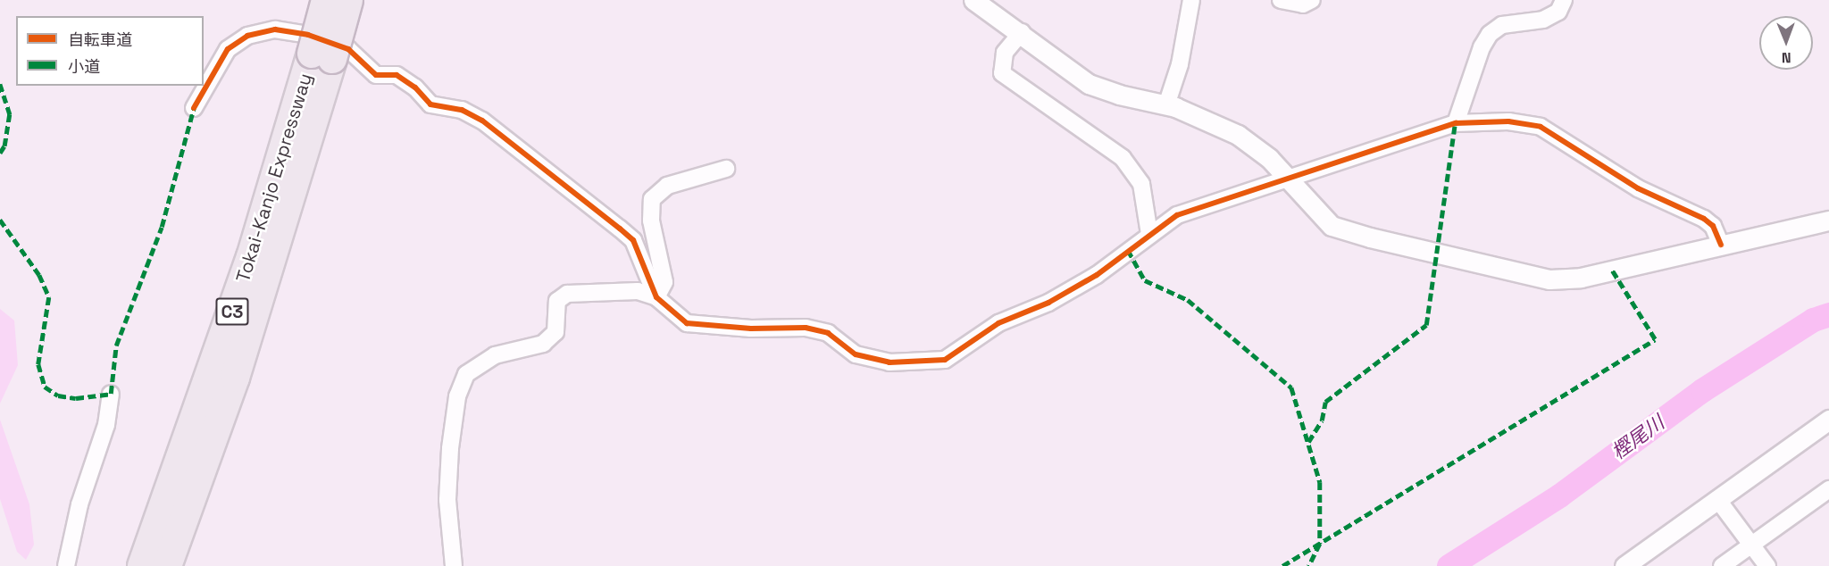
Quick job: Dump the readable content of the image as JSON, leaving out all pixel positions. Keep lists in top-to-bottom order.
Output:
{
  "streets": {
    "highway": ["Tokai-Kanjo Expressway", "C3"]
  },
  "water": ["樫尾川"],
  "legend": ["自転車道", "小道"],
  "north": "bottom"
}
